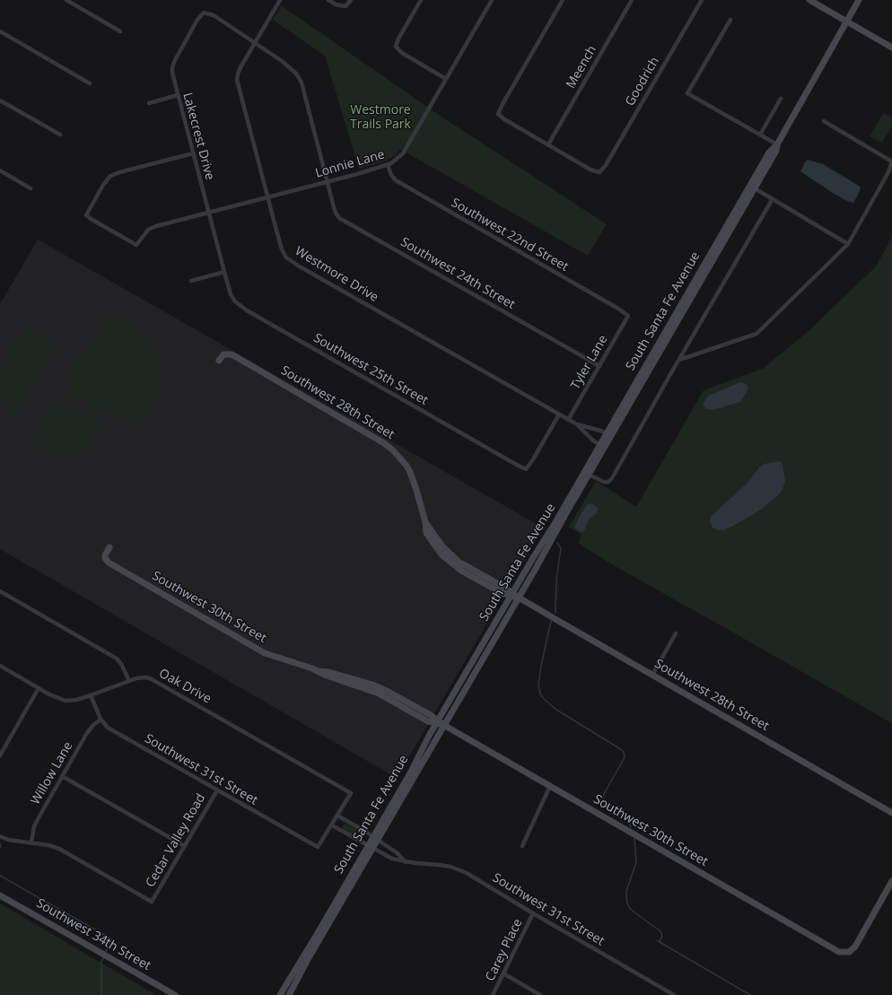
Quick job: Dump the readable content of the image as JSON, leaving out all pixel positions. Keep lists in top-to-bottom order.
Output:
{
  "streets": {
    "main road": [
      "South Santa Fe Avenue",
      "Southwest 28th Street",
      "Southwest 30th Street",
      "Southwest 34th Street"
    ],
    "street": [
      "Meench",
      "Goodrich",
      "Lakecrest Drive",
      "Lonnie Lane",
      "Southwest 22nd Street",
      "Southwest 24th Street",
      "Westmore Drive",
      "Tyler Lane",
      "Southwest 25th Street",
      "Oak Drive",
      "Southwest 31st Street",
      "Willow Lane",
      "Cedar Valley Road",
      "Carey Place"
    ]
  },
  "crossings": [
    ["Meench", "Goodrich"],
    ["Lakecrest Drive", "Lonnie Lane"],
    ["Lakecrest Drive", "Southwest 24th Street"],
    ["Lakecrest Drive", "Southwest 25th Street"],
    ["Lonnie Lane", "Southwest 22nd Street"],
    ["Lonnie Lane", "Southwest 24th Street"],
    ["Lonnie Lane", "Westmore Drive"],
    ["Southwest 22nd Street", "Tyler Lane"],
    ["Southwest 24th Street", "Westmore Drive"],
    ["Southwest 24th Street", "Tyler Lane"],
    ["Westmore Drive", "South Santa Fe Avenue"],
    ["Westmore Drive", "Tyler Lane"],
    ["Westmore Drive", "Southwest 25th Street"],
    ["South Santa Fe Avenue", "Southwest 28th Street"],
    ["South Santa Fe Avenue", "Southwest 30th Street"],
    ["South Santa Fe Avenue", "Southwest 31st Street"],
    ["Oak Drive", "Southwest 31st Street"],
    ["Southwest 31st Street", "Willow Lane"],
    ["Southwest 31st Street", "Cedar Valley Road"],
    ["Southwest 31st Street", "Carey Place"],
    ["Willow Lane", "Cedar Valley Road"]
  ],
  "parks": ["Westmore Trails Park"]
}
